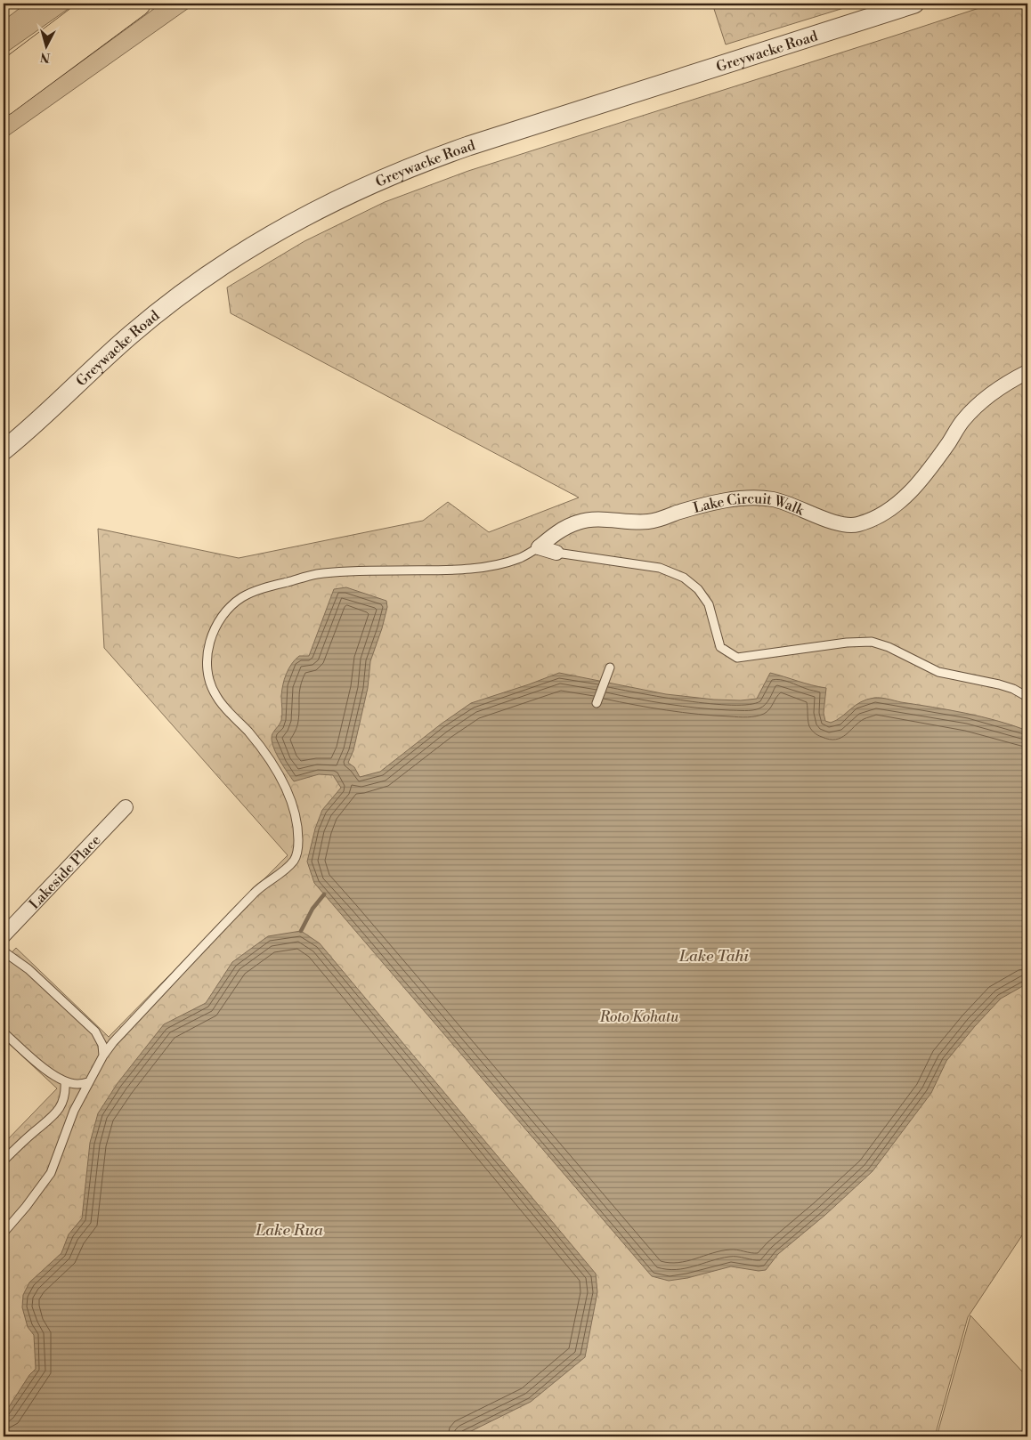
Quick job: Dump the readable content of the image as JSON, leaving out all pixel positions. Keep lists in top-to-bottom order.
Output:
{
  "streets": {
    "street": ["Greywacke Road", "Lake Circuit Walk", "Lakeside Place"]
  },
  "water": ["Lake Tahi", "Lake Rua"],
  "parks": ["Roto Kohatu"],
  "north": "bottom"
}
